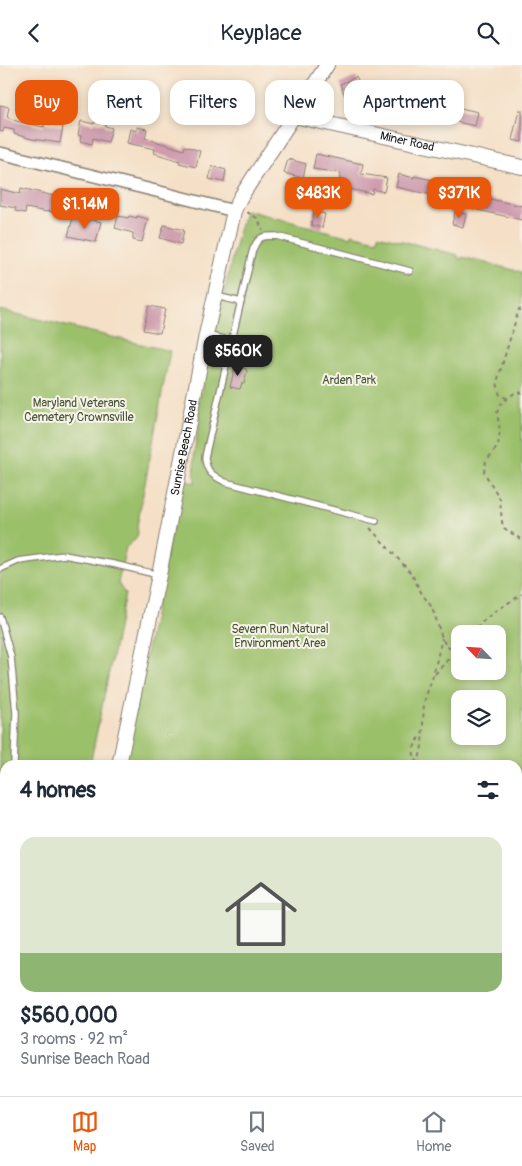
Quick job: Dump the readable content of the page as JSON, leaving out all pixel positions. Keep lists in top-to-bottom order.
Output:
{
  "streets": {
    "street": ["Miner Road", "Sunrise Beach Road"]
  },
  "parks": ["Arden Park", "Maryland Veterans Cemetery Crownsville", "Severn Run Natural Environment Area"],
  "north": "top left",
  "page": {
    "header": "Keyplace",
    "chip": [
      "Buy",
      "Rent",
      "Filters",
      "New",
      "Apartment"
    ],
    "price": [
      "$483K",
      "$371K",
      "$1.14M",
      "$560K"
    ],
    "heading": "4 homes",
    "list": [
      {
        "name": "$560,000",
        "note": "3 rooms · 92 m² · Sunrise Beach Road"
      }
    ],
    "tabs": ["Map", "Saved", "Home"]
  }
}
